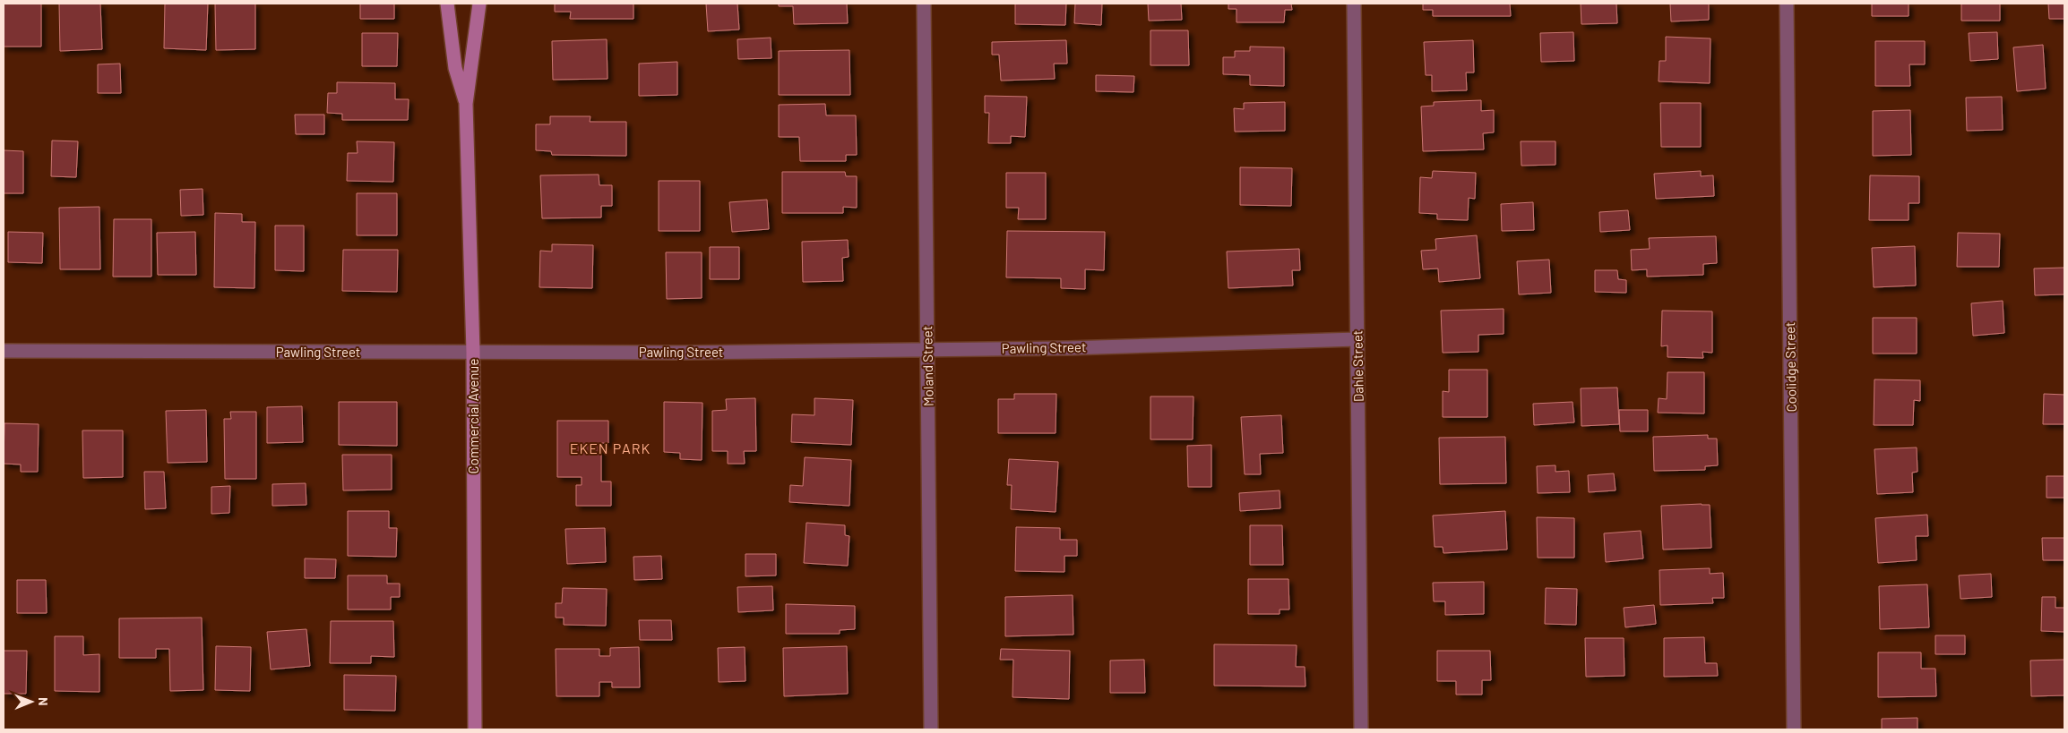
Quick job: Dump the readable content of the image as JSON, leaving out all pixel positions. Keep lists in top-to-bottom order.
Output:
{
  "streets": {
    "street": [
      "Pawling Street",
      "Moland Street",
      "Dahle Street",
      "Coolidge Street",
      "Commercial Avenue"
    ]
  },
  "crossings": [
    ["Pawling Street", "Moland Street"],
    ["Pawling Street", "Dahle Street"],
    ["Pawling Street", "Commercial Avenue"]
  ],
  "districts": ["EKEN PARK"],
  "north": "right"
}
